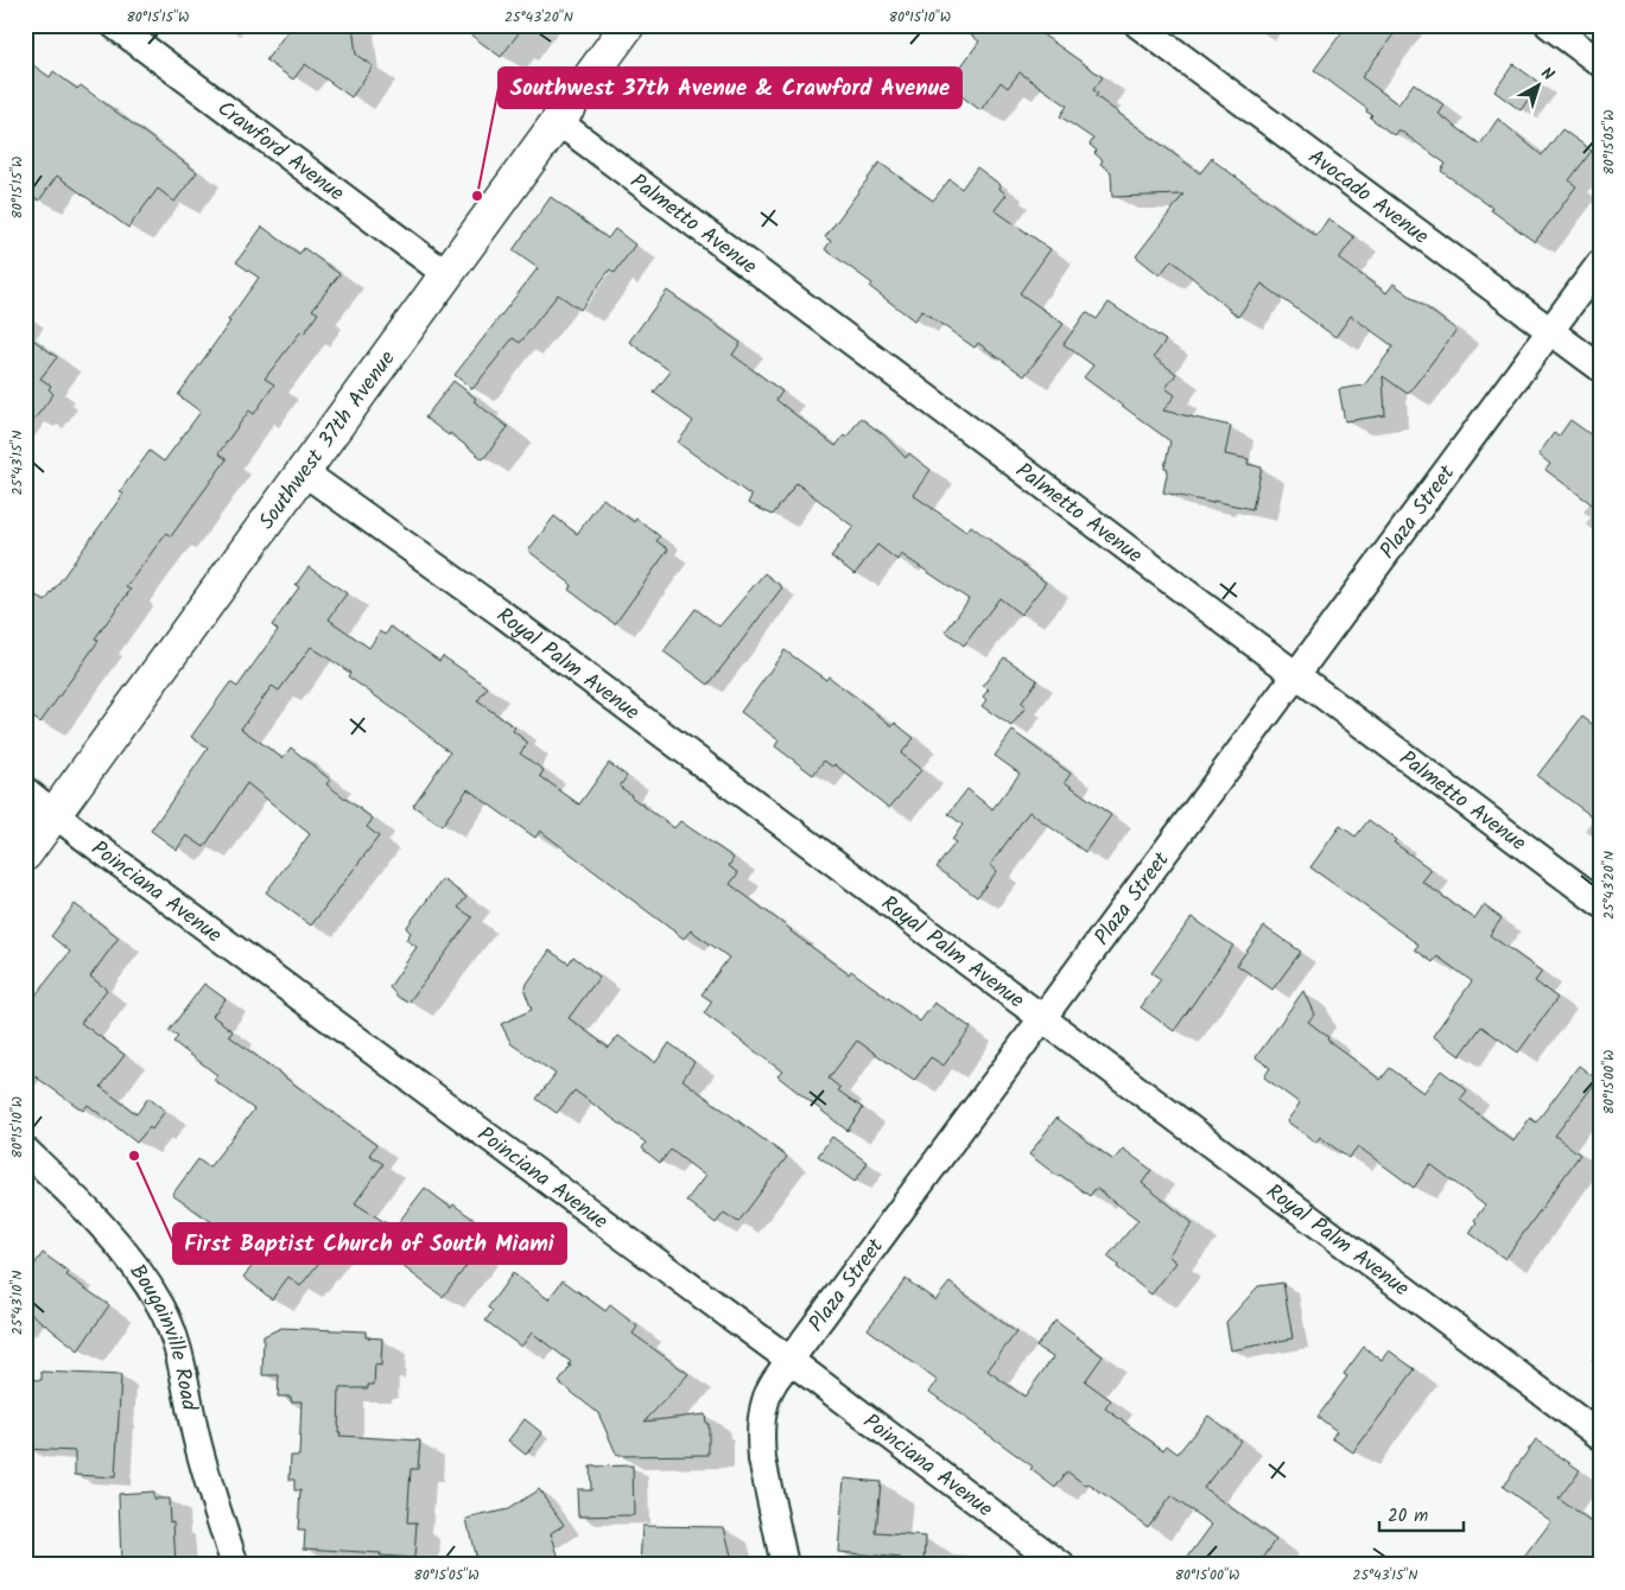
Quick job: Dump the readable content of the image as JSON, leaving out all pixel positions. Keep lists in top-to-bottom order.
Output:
{
  "streets": {
    "main road": ["Southwest 37th Avenue"],
    "street": [
      "Crawford Avenue",
      "Avocado Avenue",
      "Palmetto Avenue",
      "Plaza Street",
      "Royal Palm Avenue",
      "Poinciana Avenue",
      "Bougainville Road"
    ]
  },
  "crossings": [
    ["Crawford Avenue", "Southwest 37th Avenue"],
    ["Avocado Avenue", "Plaza Street"],
    ["Palmetto Avenue", "Southwest 37th Avenue"],
    ["Palmetto Avenue", "Plaza Street"],
    ["Southwest 37th Avenue", "Royal Palm Avenue"],
    ["Southwest 37th Avenue", "Poinciana Avenue"],
    ["Plaza Street", "Royal Palm Avenue"],
    ["Plaza Street", "Poinciana Avenue"]
  ],
  "places": ["Southwest 37th Avenue & Crawford Avenue", "First Baptist Church of South Miami"],
  "scale_bar": "20 m",
  "north": "top right",
  "coordinates": [
    "80°15'15\"W",
    "25°43'20\"N",
    "80°15'10\"W",
    "80°15'05\"W",
    "25°43'15\"N",
    "80°15'00\"W",
    "25°43'10\"N"
  ]
}
